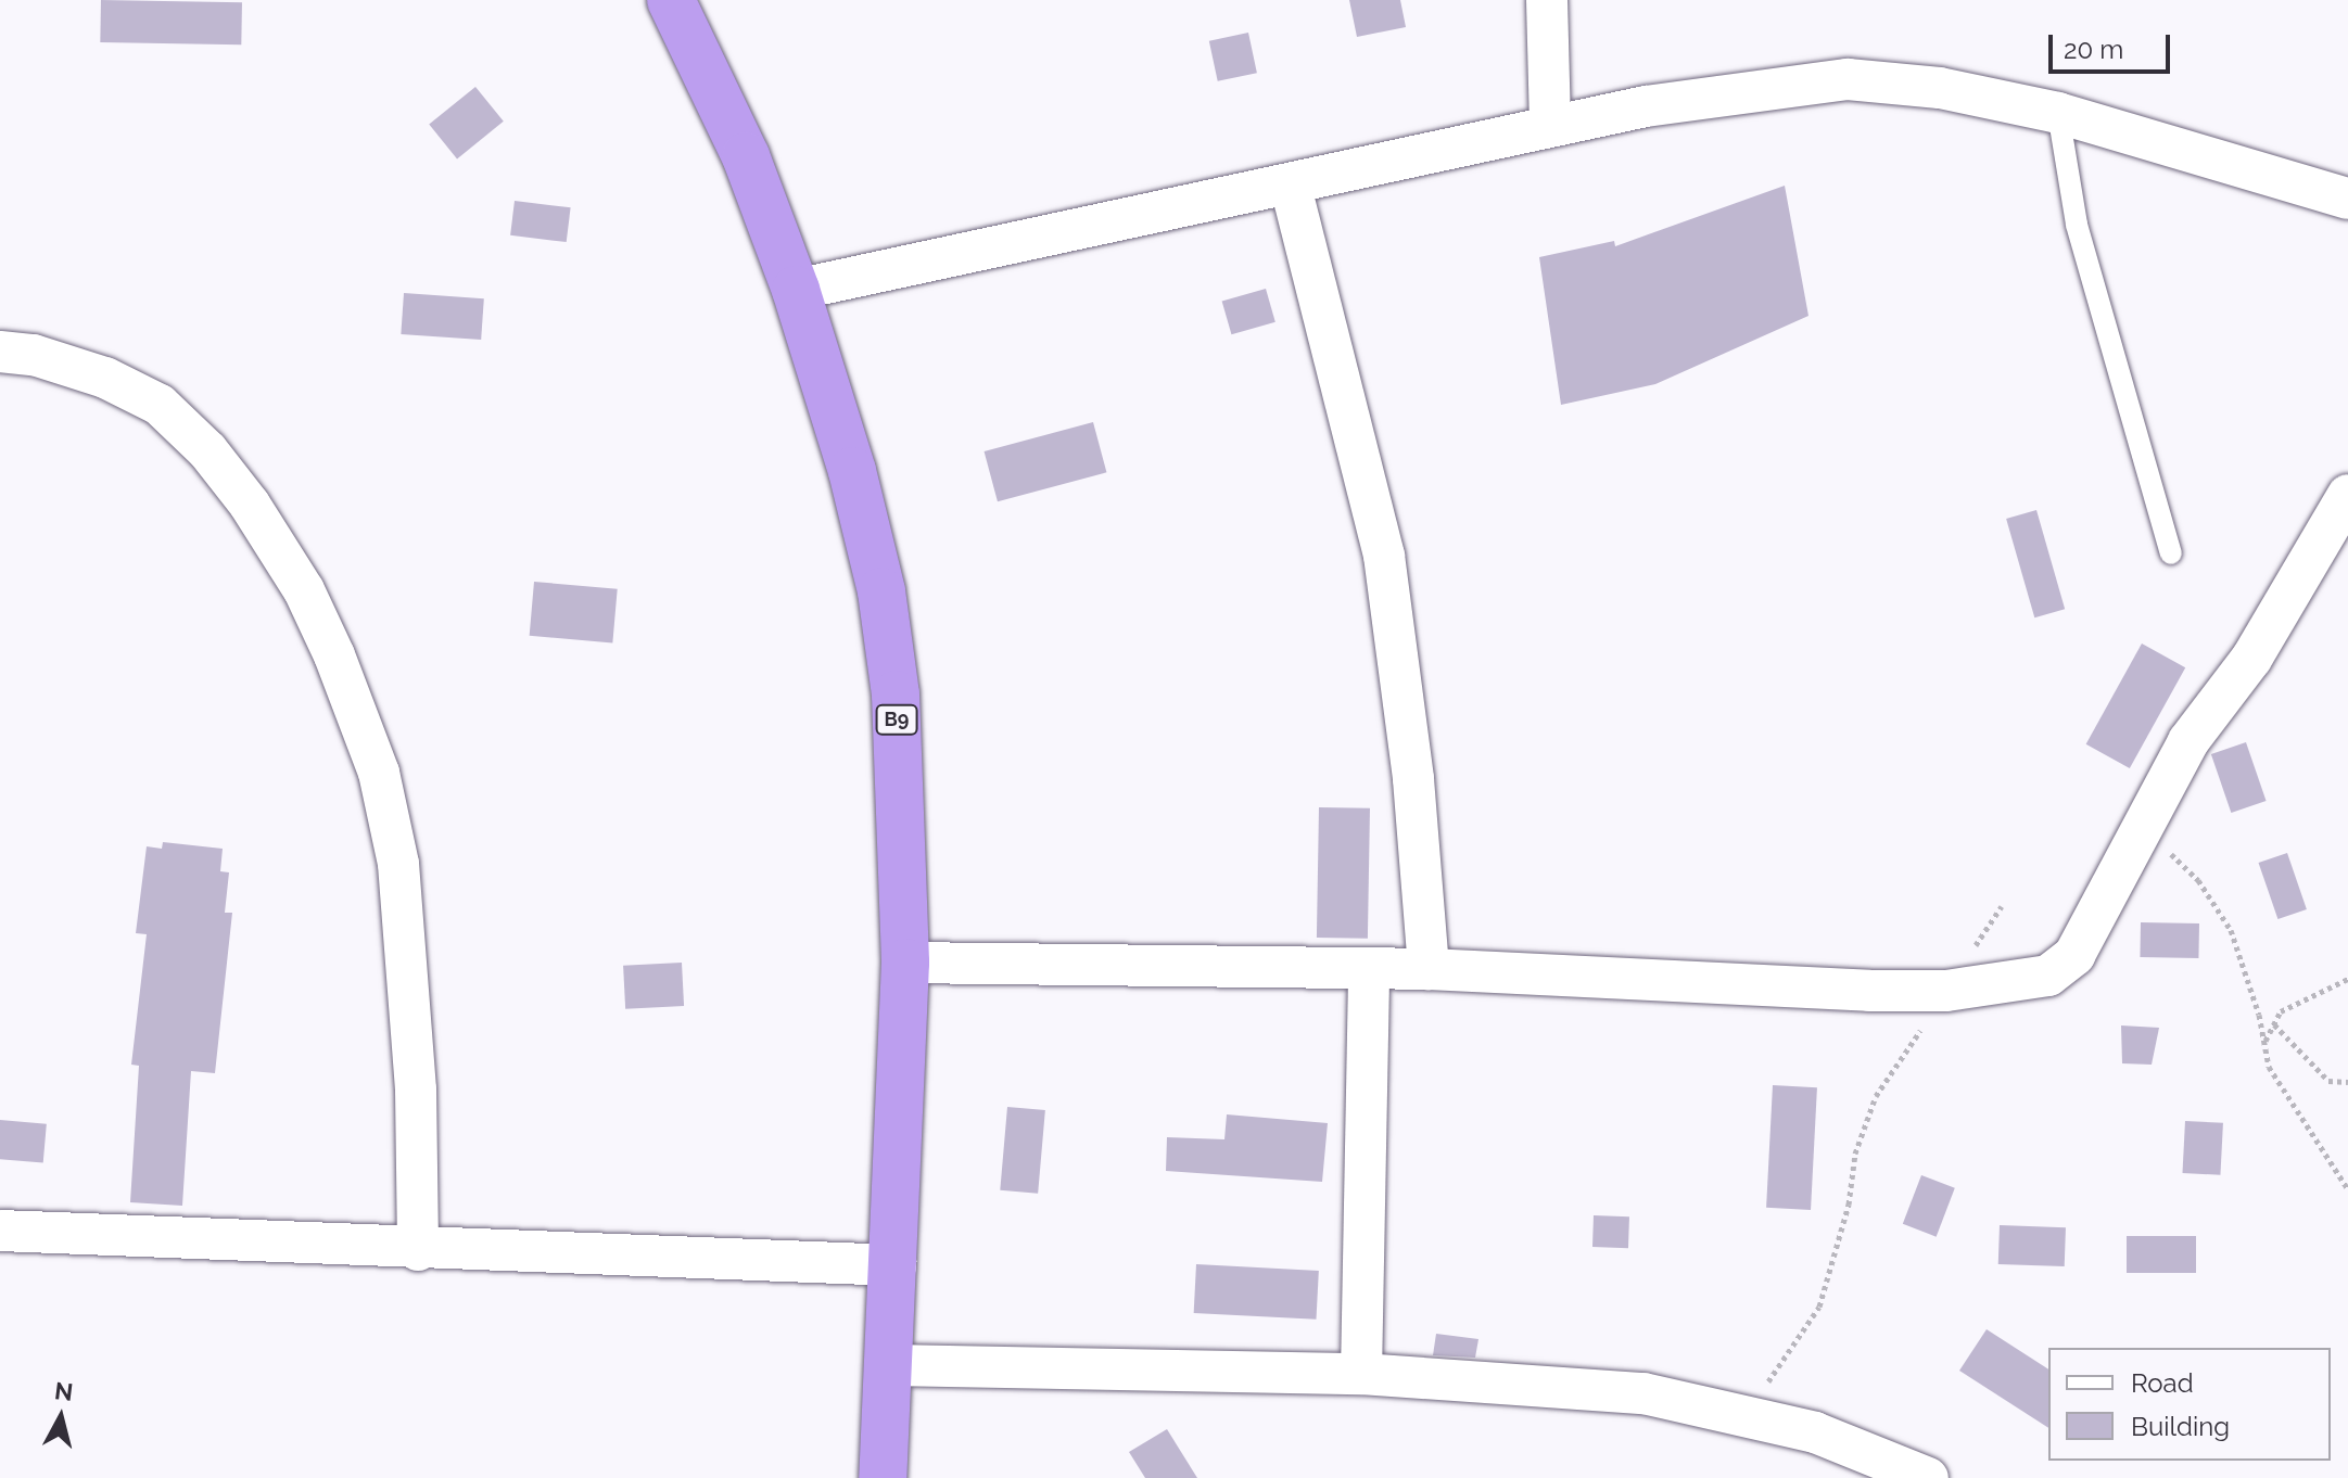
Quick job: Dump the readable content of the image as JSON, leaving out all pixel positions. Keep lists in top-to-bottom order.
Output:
{
  "streets": {
    "highway": ["B9"]
  },
  "legend": ["Road", "Building"],
  "scale_bar": "20 m",
  "north": "top"
}
